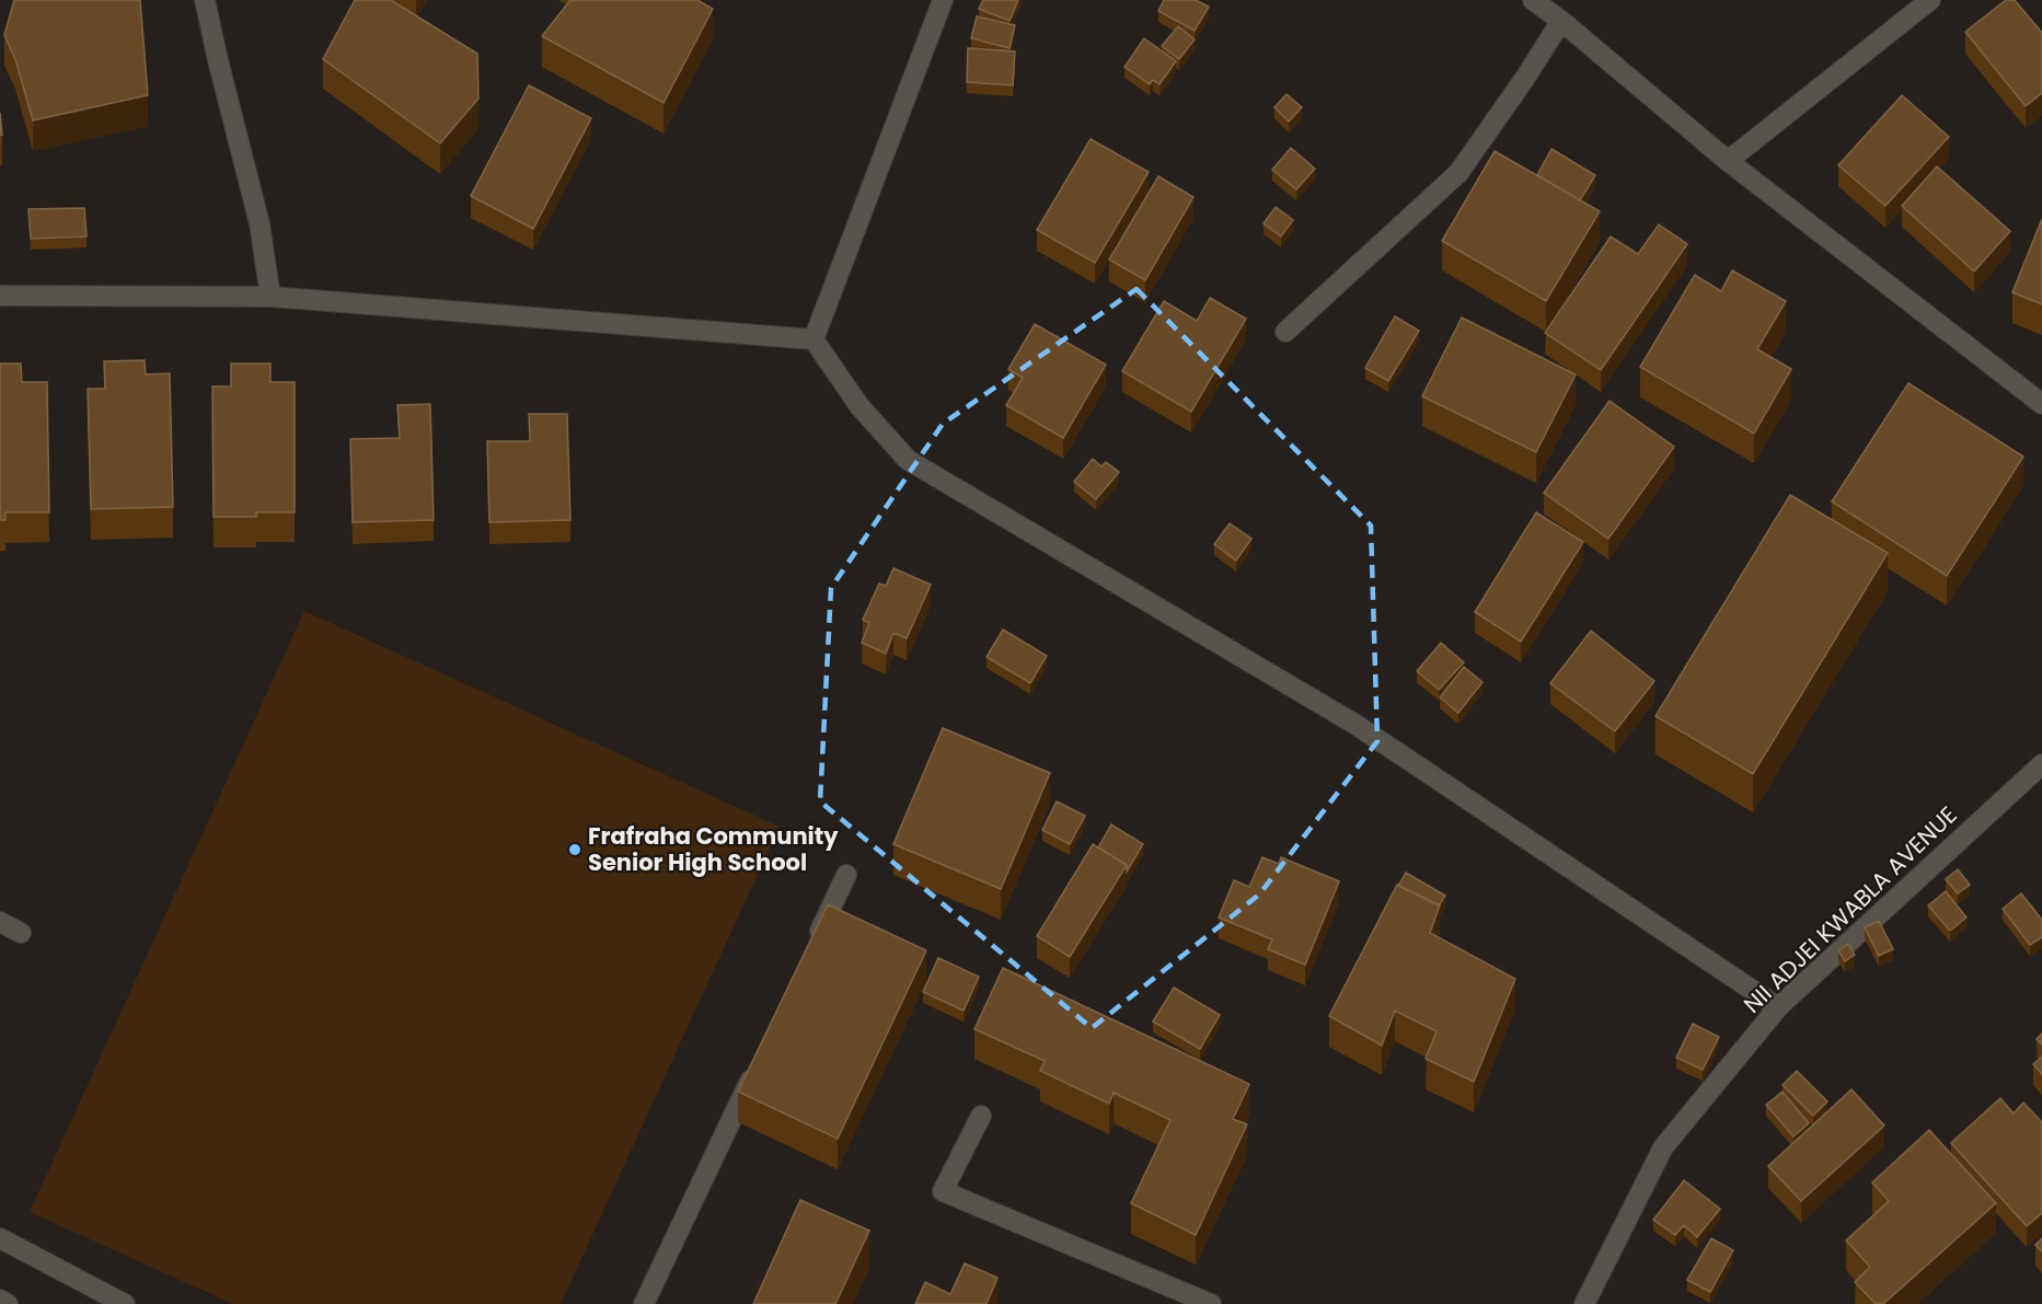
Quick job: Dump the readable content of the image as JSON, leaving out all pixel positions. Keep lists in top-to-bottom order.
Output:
{
  "streets": {
    "street": ["NII ADJEI KWABLA AVENUE"]
  },
  "places": ["Frafraha Community Senior High School"]
}
